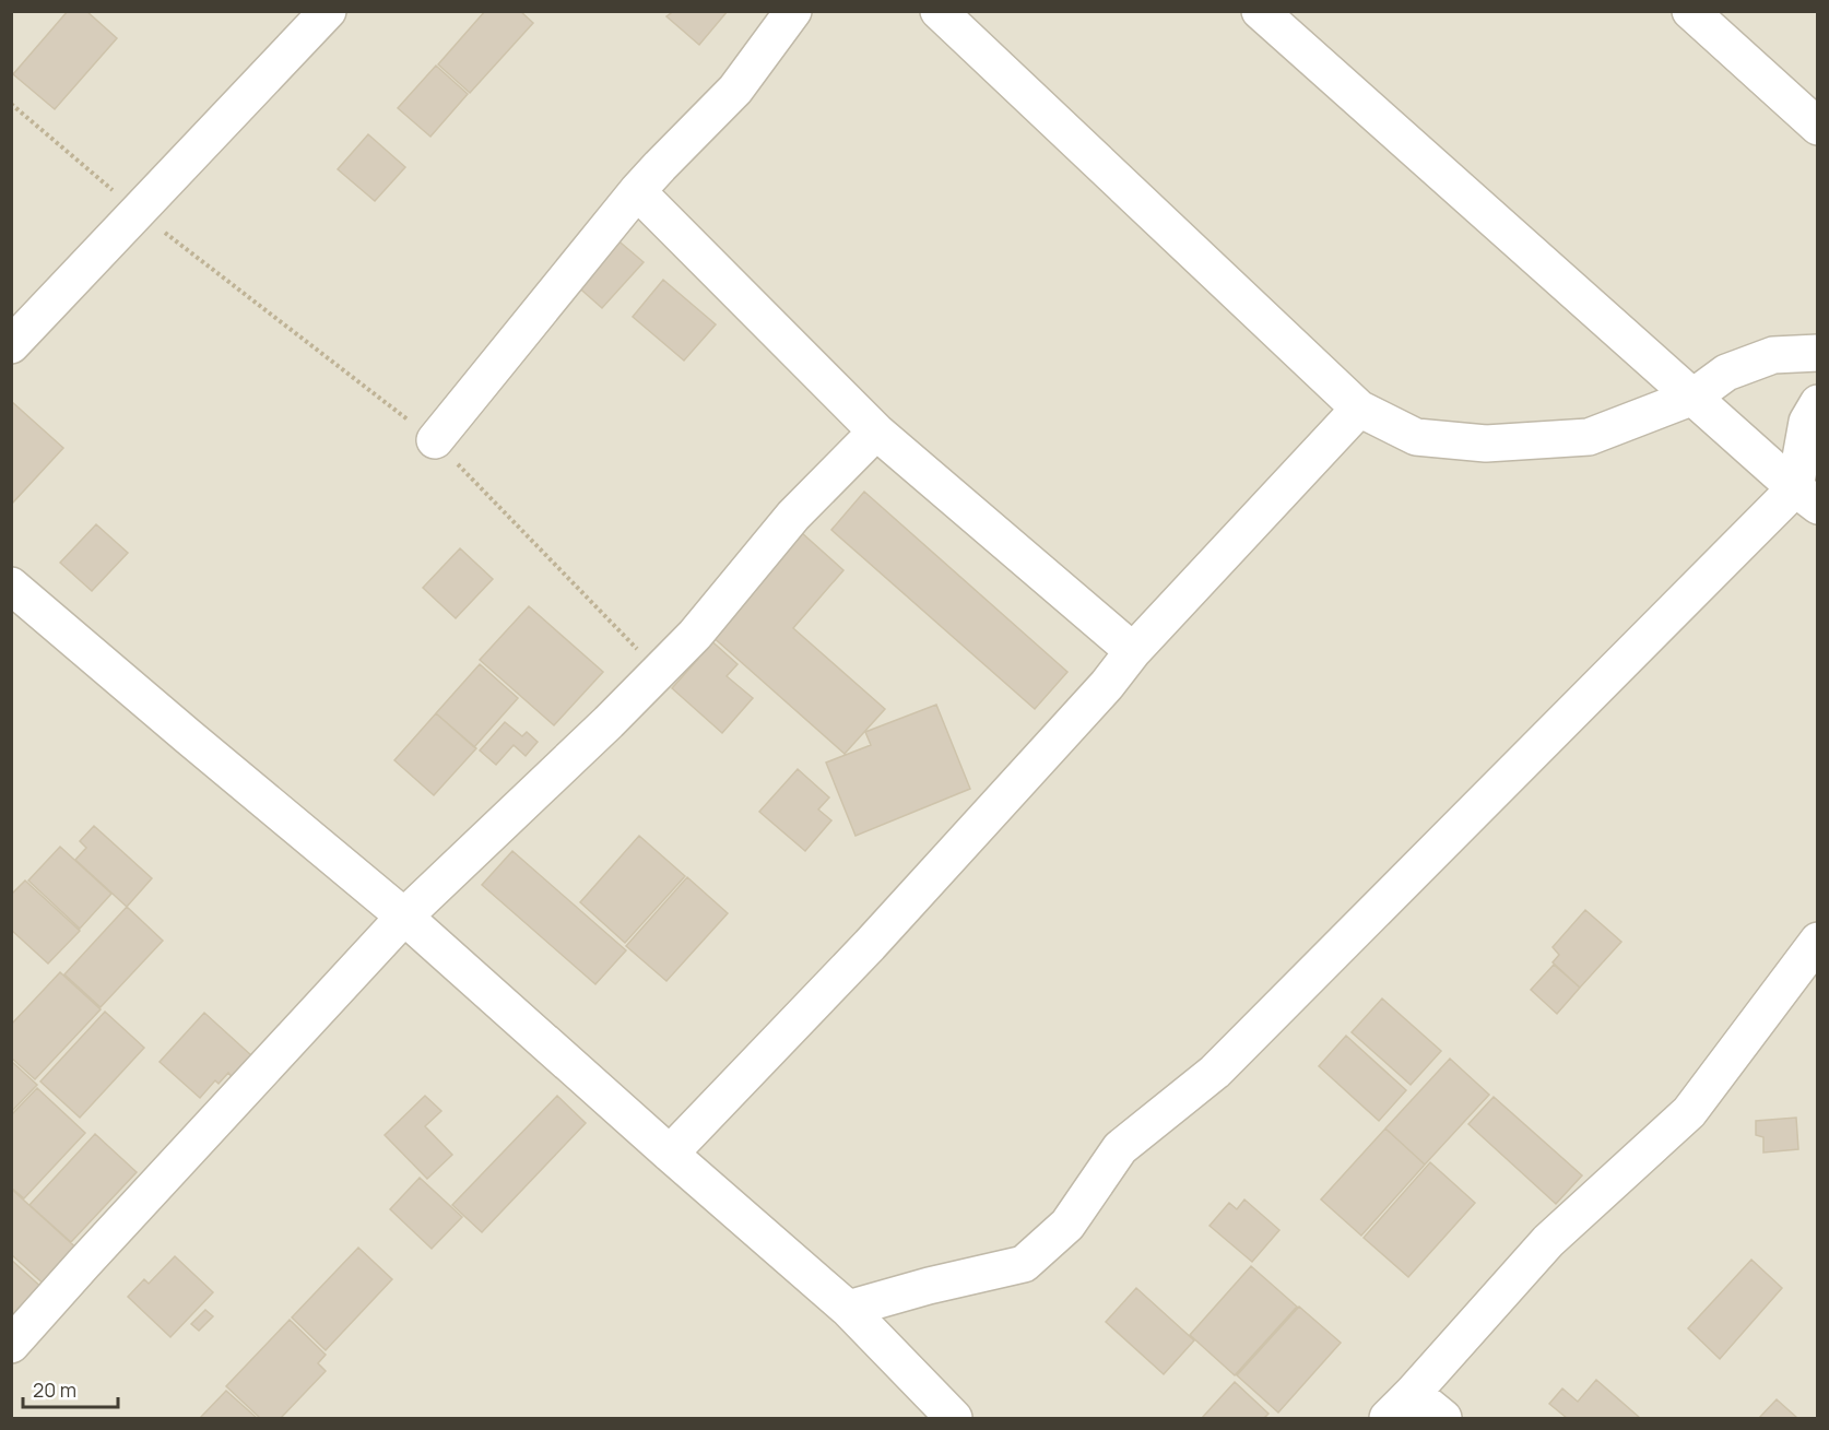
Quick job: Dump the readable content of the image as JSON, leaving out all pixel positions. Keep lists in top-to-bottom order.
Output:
{
  "scale_bar": "20 m"
}
